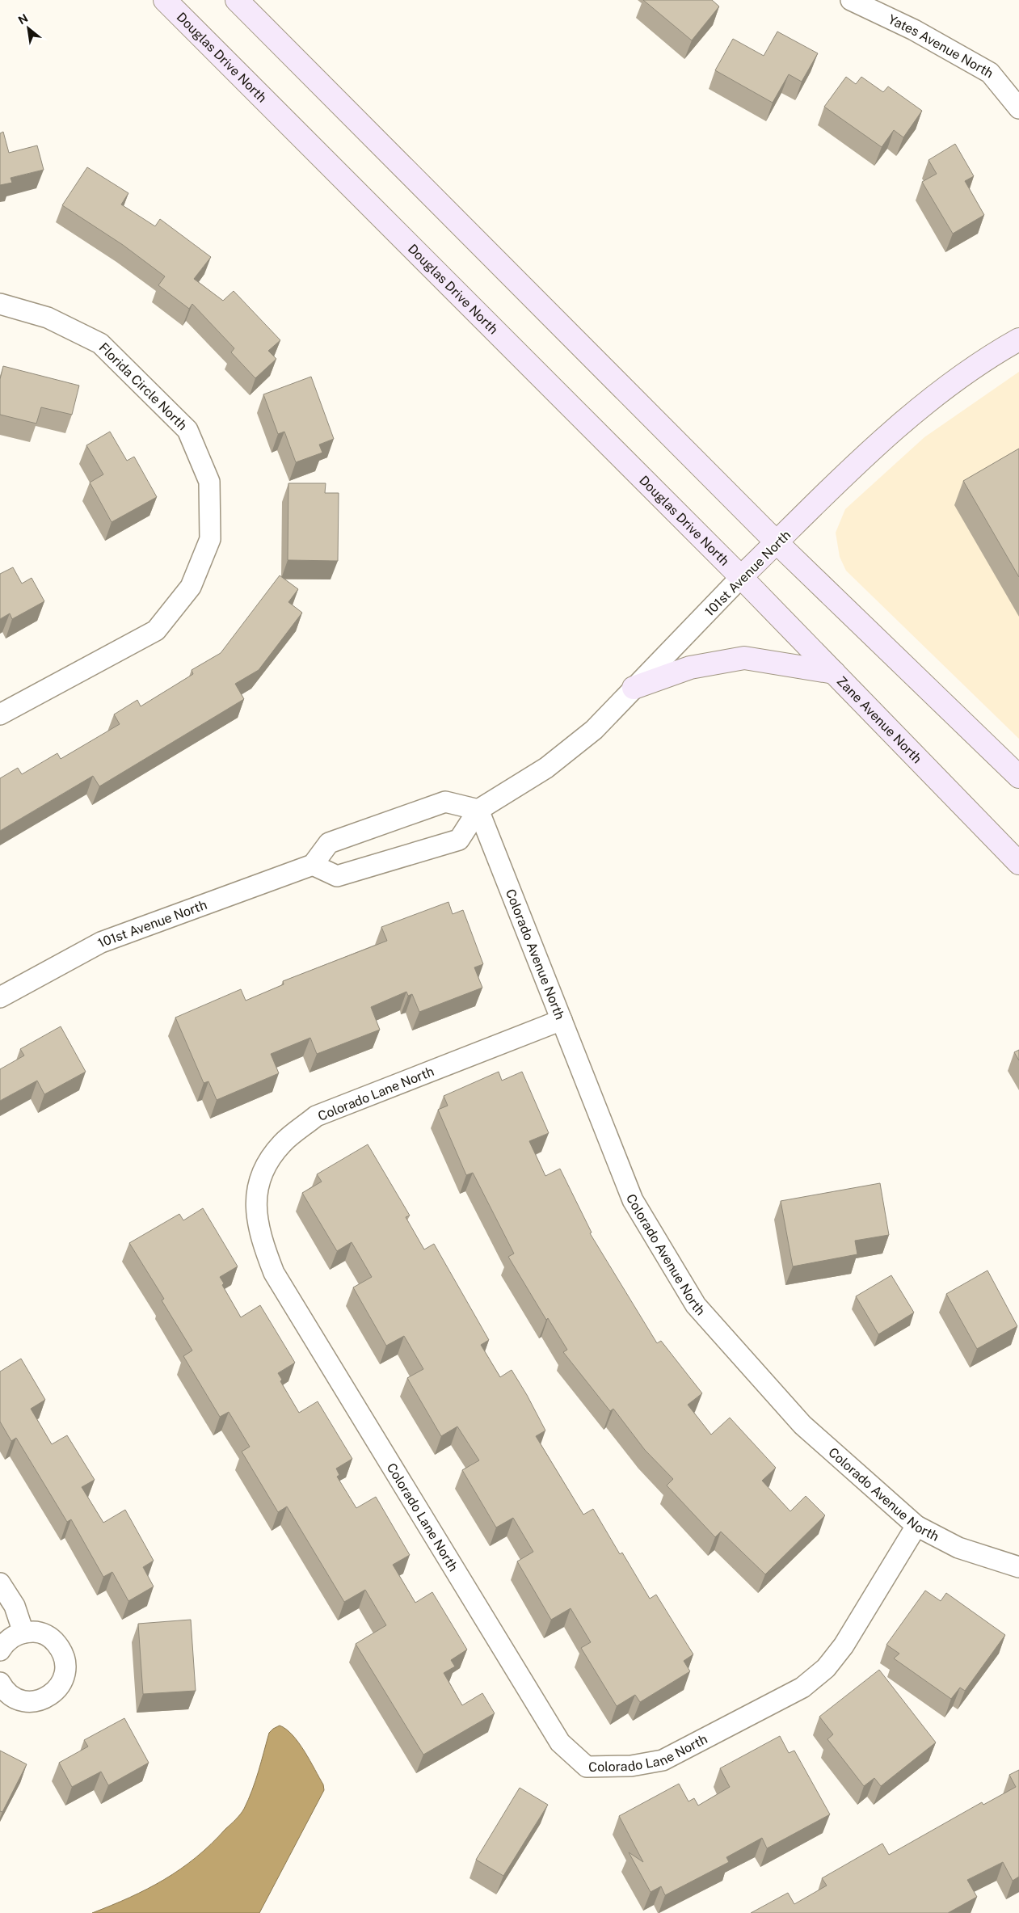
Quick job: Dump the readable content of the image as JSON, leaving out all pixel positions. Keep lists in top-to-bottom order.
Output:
{
  "streets": {
    "main road": ["Douglas Drive North", "101st Avenue North", "Zane Avenue North"],
    "street": [
      "Yates Avenue North",
      "Florida Circle North",
      "Colorado Avenue North",
      "Colorado Lane North"
    ]
  },
  "crossings": [
    ["Douglas Drive North", "101st Avenue North"],
    ["Douglas Drive North", "Zane Avenue North"],
    ["101st Avenue North", "Zane Avenue North"],
    ["101st Avenue North", "Colorado Avenue North"],
    ["Colorado Avenue North", "Colorado Lane North"]
  ],
  "north": "top left"
}
